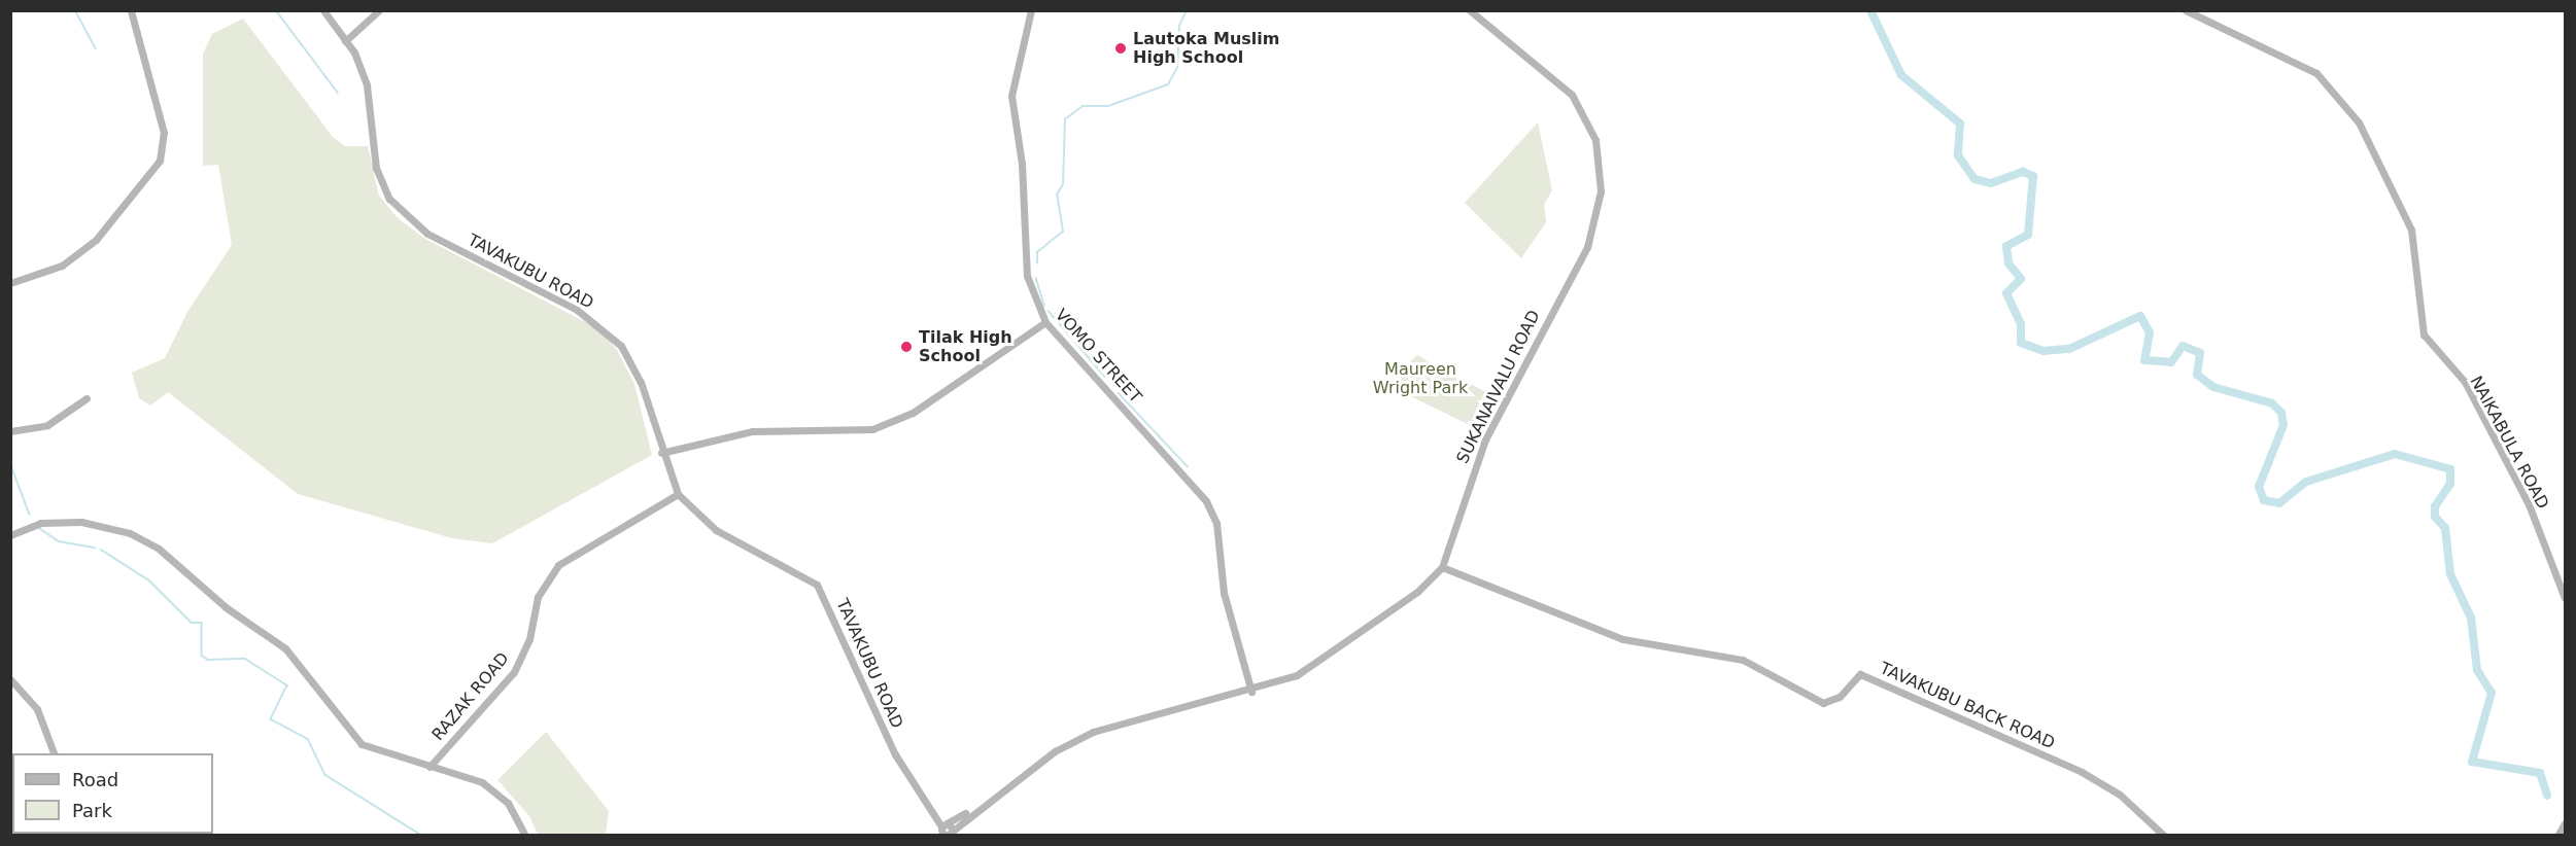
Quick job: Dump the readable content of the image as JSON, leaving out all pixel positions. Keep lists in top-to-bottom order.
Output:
{
  "streets": {
    "main road": [
      "TAVAKUBU ROAD",
      "VOMO STREET",
      "SUKANAIVALU ROAD",
      "NAIKABULA ROAD",
      "RAZAK ROAD",
      "TAVAKUBU BACK ROAD"
    ]
  },
  "crossings": [
    ["TAVAKUBU ROAD", "SUKANAIVALU ROAD"],
    ["TAVAKUBU ROAD", "RAZAK ROAD"],
    ["VOMO STREET", "SUKANAIVALU ROAD"],
    ["SUKANAIVALU ROAD", "TAVAKUBU BACK ROAD"]
  ],
  "parks": ["Maureen Wright Park"],
  "places": ["Lautoka Muslim High School", "Tilak High School"],
  "legend": ["Road", "Park"]
}
